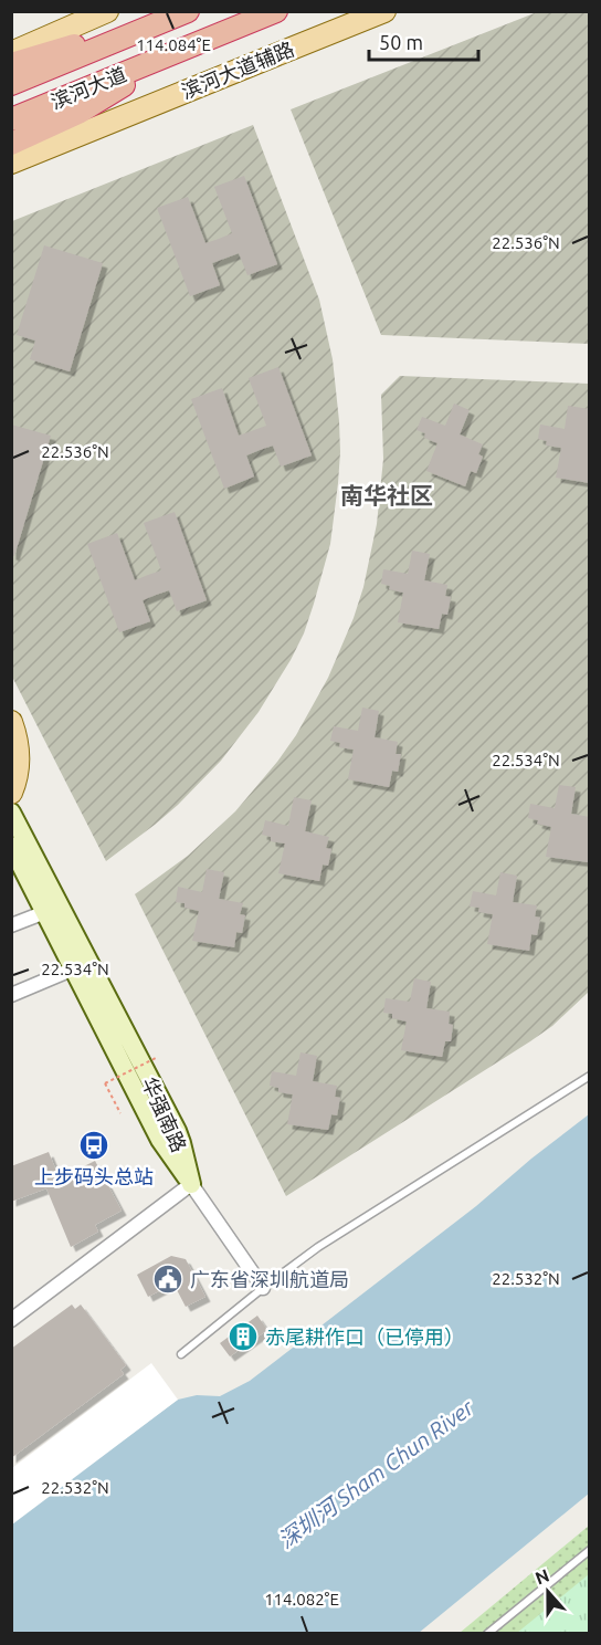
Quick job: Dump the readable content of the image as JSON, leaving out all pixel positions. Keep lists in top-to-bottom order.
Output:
{
  "streets": {
    "highway": ["滨河大道"],
    "main road": ["滨河大道辅路", "华强南路"]
  },
  "districts": ["南华社区"],
  "water": ["深圳河 Sham Chun River"],
  "places": {
    "bus stop": ["上步码头总站"],
    "public building": ["广东省深圳航道局"],
    "building": ["赤尾耕作口（已停用）"]
  },
  "scale_bar": "50 m",
  "north": "top",
  "coordinates": [
    "114.084°E",
    "22.536°N",
    "22.534°N",
    "22.532°N",
    "114.082°E"
  ]
}
